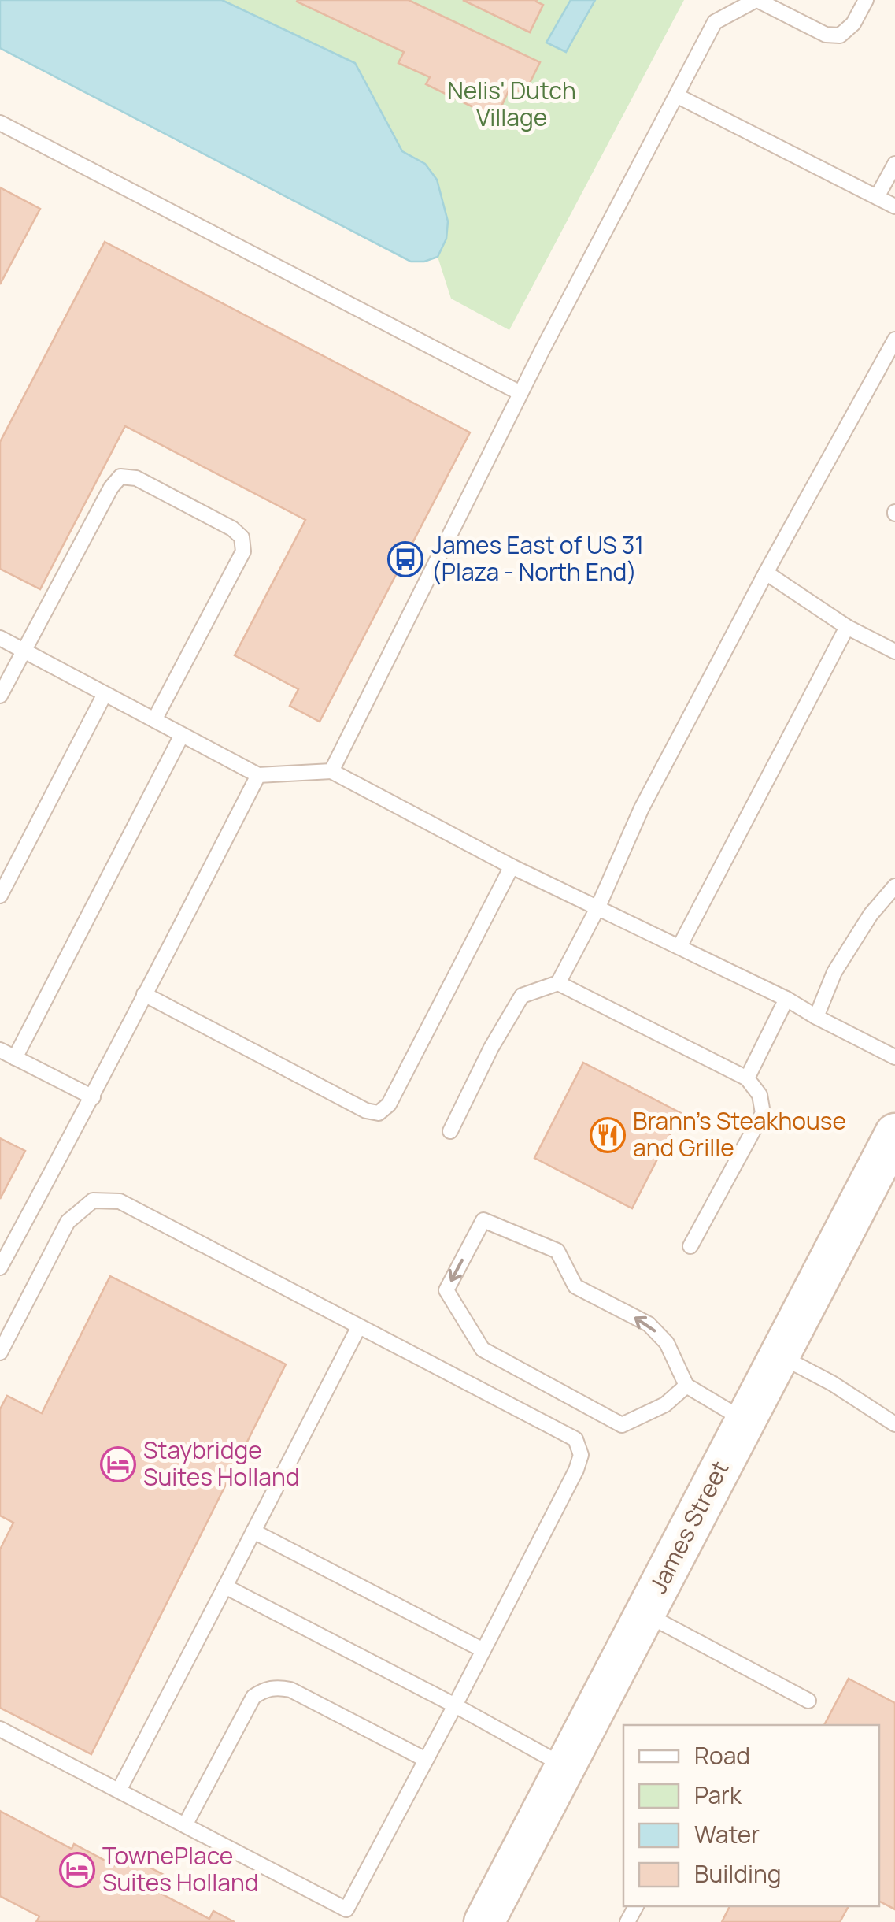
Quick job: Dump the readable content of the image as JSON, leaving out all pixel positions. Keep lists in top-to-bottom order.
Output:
{
  "streets": {
    "street": ["James Street"]
  },
  "parks": ["Nelis' Dutch Village"],
  "places": {
    "bus stop": ["James East of US 31 (Plaza - North End)"],
    "restaurant": ["Brann's Steakhouse and Grille"],
    "hotel": ["Staybridge Suites Holland", "TownePlace Suites Holland"]
  },
  "legend": [
    "Road",
    "Park",
    "Water",
    "Building"
  ]
}
